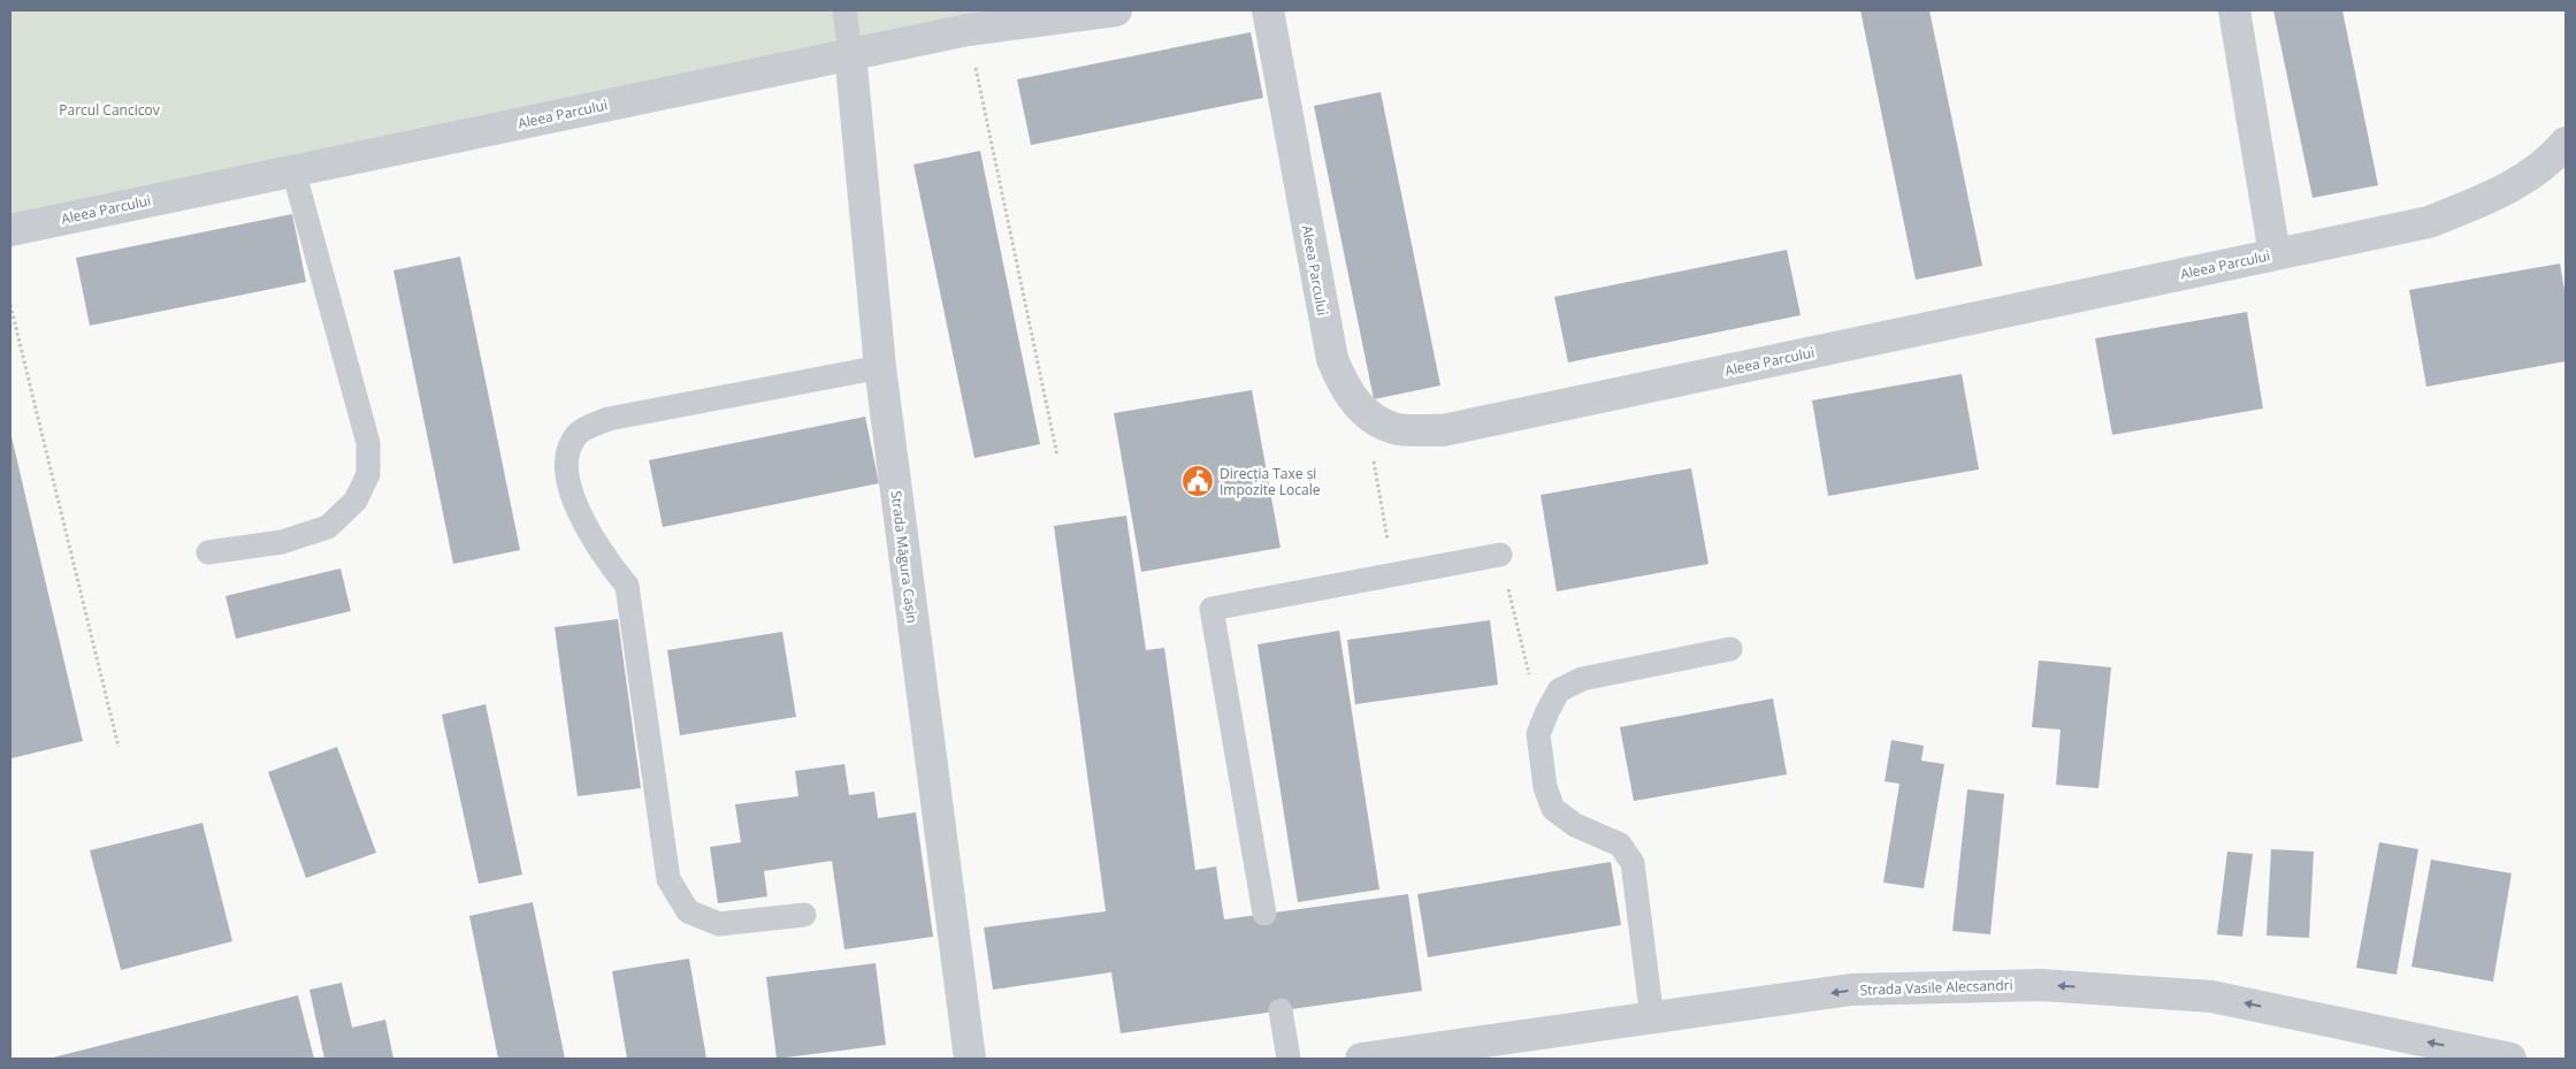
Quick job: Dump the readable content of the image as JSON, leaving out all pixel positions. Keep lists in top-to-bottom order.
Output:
{
  "streets": {
    "street": ["Aleea Parcului", "Strada Măgura Cașin", "Strada Vasile Alecsandri"]
  },
  "crossings": [
    ["Aleea Parcului", "Strada Măgura Cașin"]
  ],
  "one_way": ["Strada Vasile Alecsandri"],
  "parks": ["Parcul Cancicov"],
  "places": {
    "public building": ["Direcția Taxe și Impozite Locale"]
  }
}
